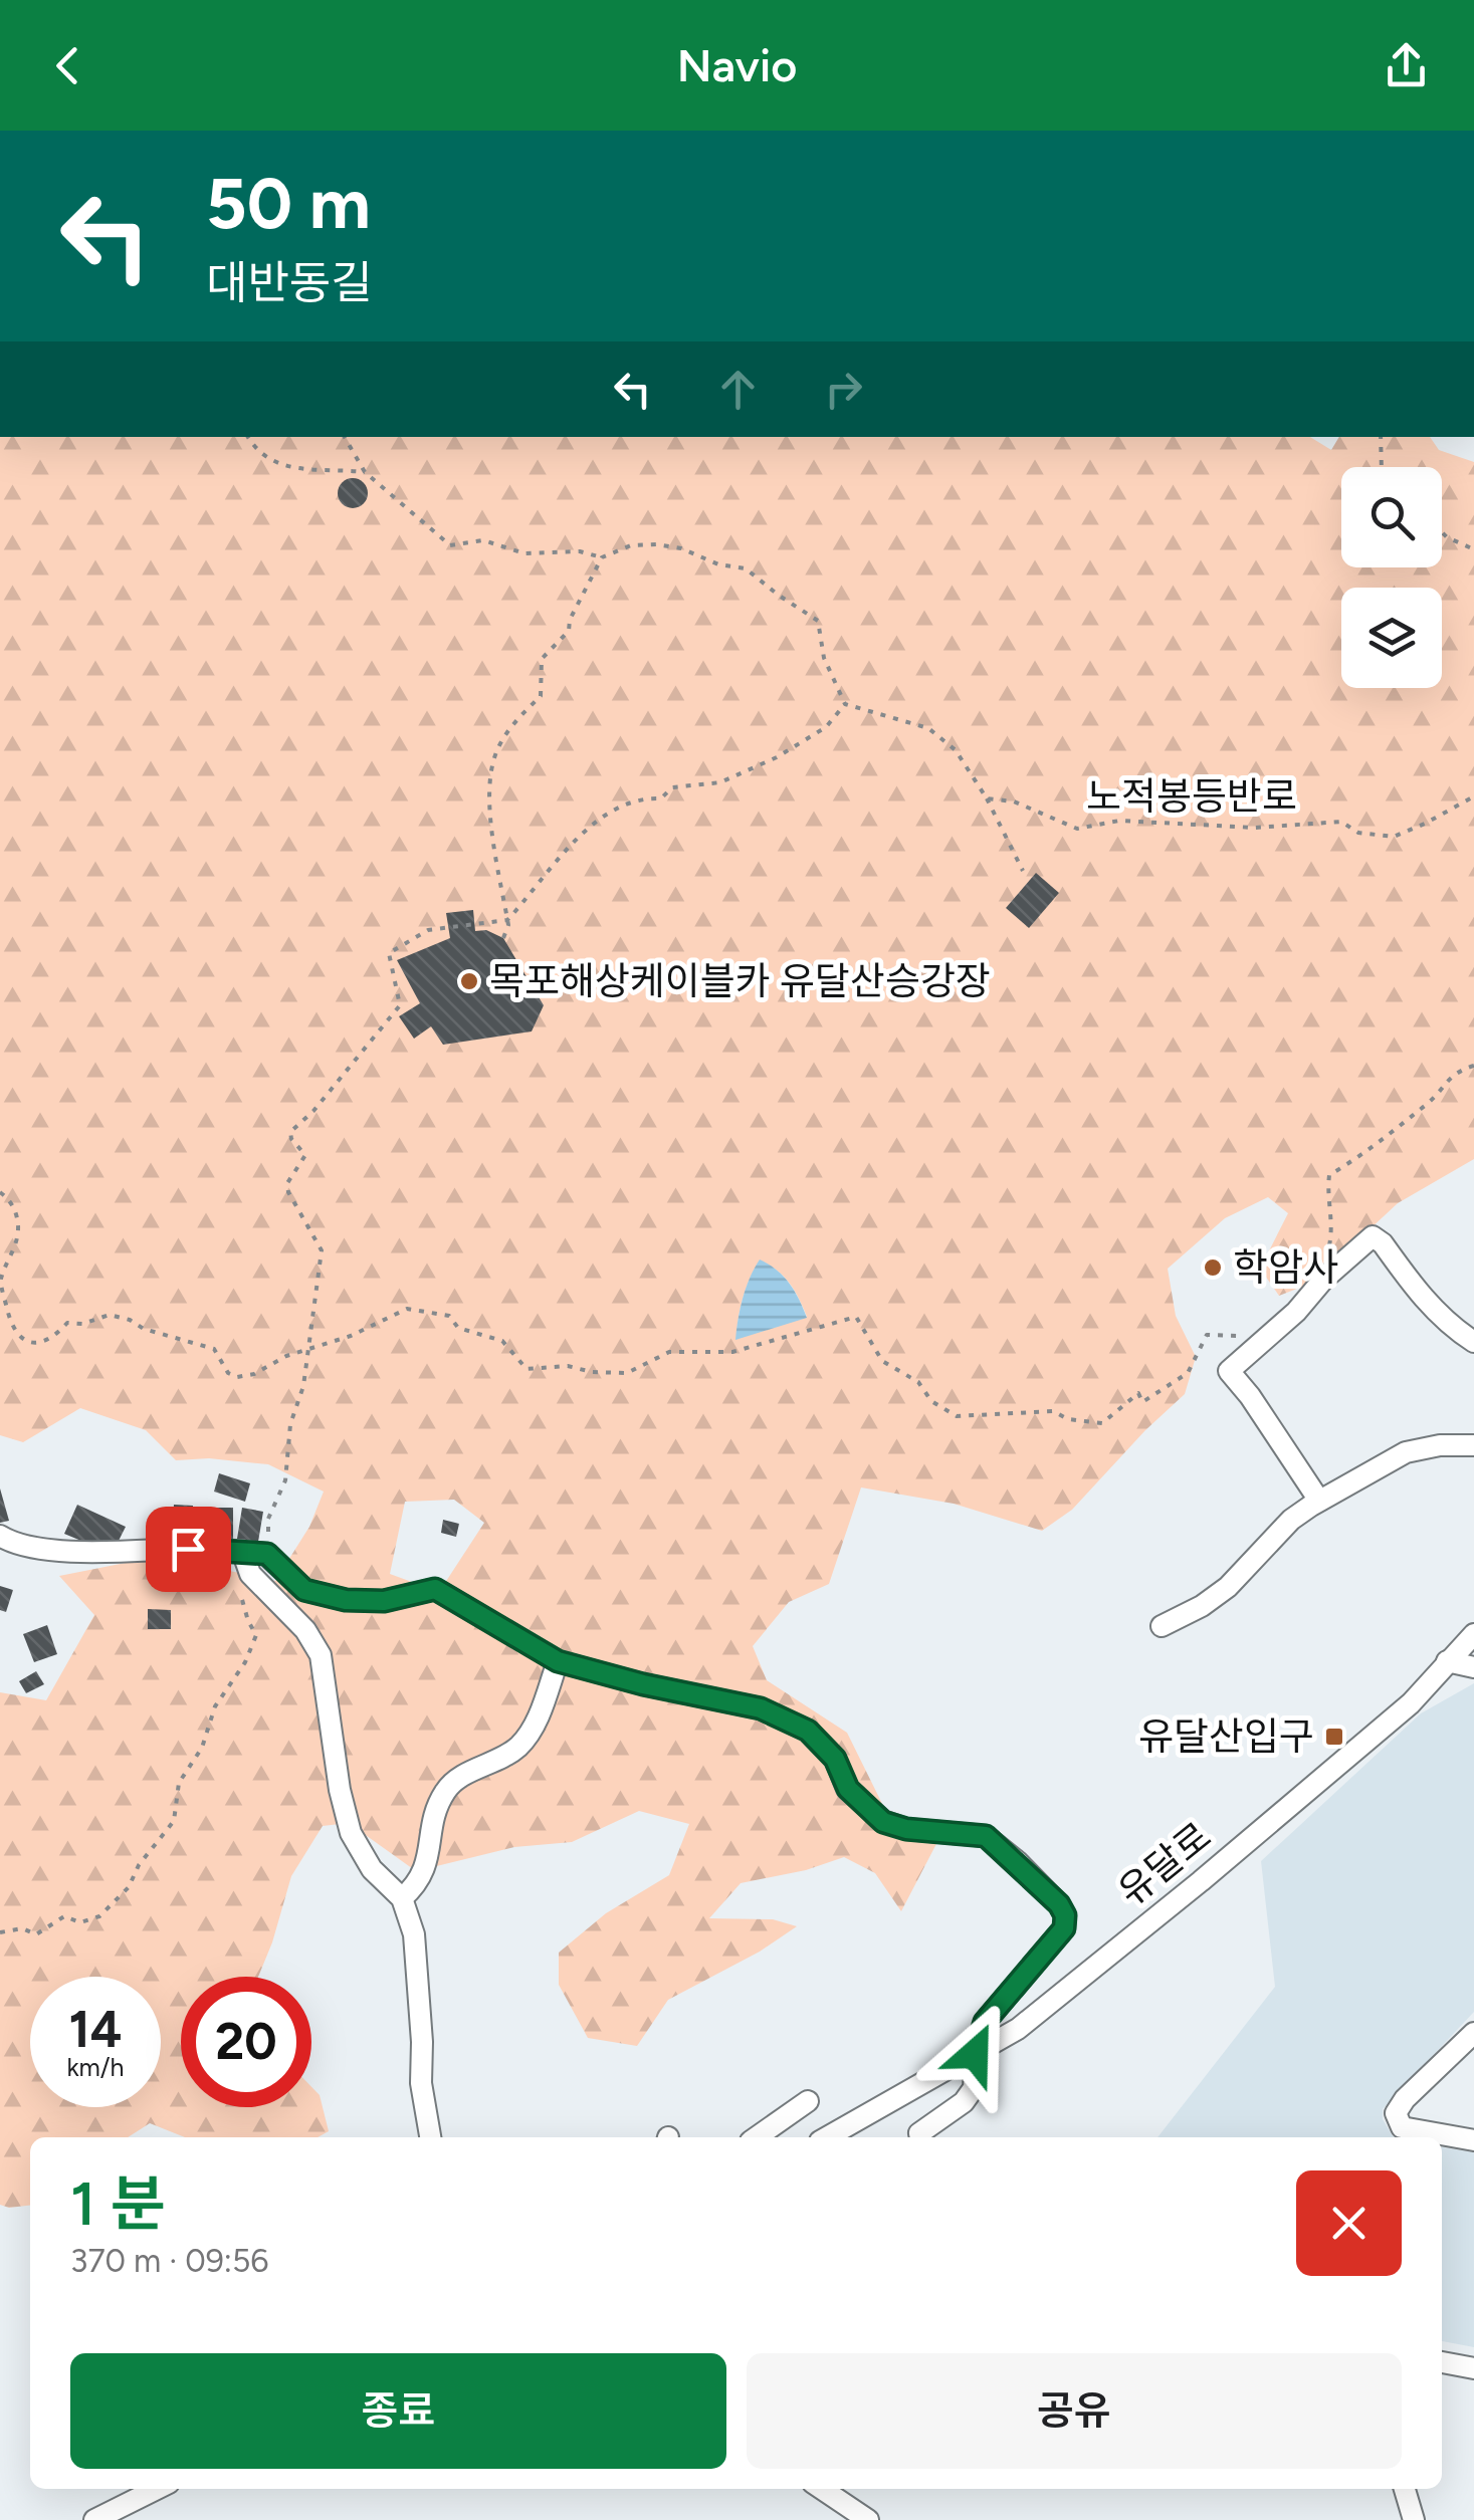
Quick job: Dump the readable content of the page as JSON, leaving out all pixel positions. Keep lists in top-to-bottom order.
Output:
{
  "streets": {
    "street": ["유달로"],
    "path": ["노적봉등반로"]
  },
  "places": {
    "other": ["목포해상케이블카 유달산승강장", "학암사"],
    "transit": ["유달산입구"]
  },
  "page": {
    "header": "Navio",
    "turn": ["50 m", "대반동길"],
    "speed": "14 km/h",
    "limit": "20",
    "heading": ["1 분", "370 m · 09:56"],
    "buttons": ["종료", "공유"]
  }
}
